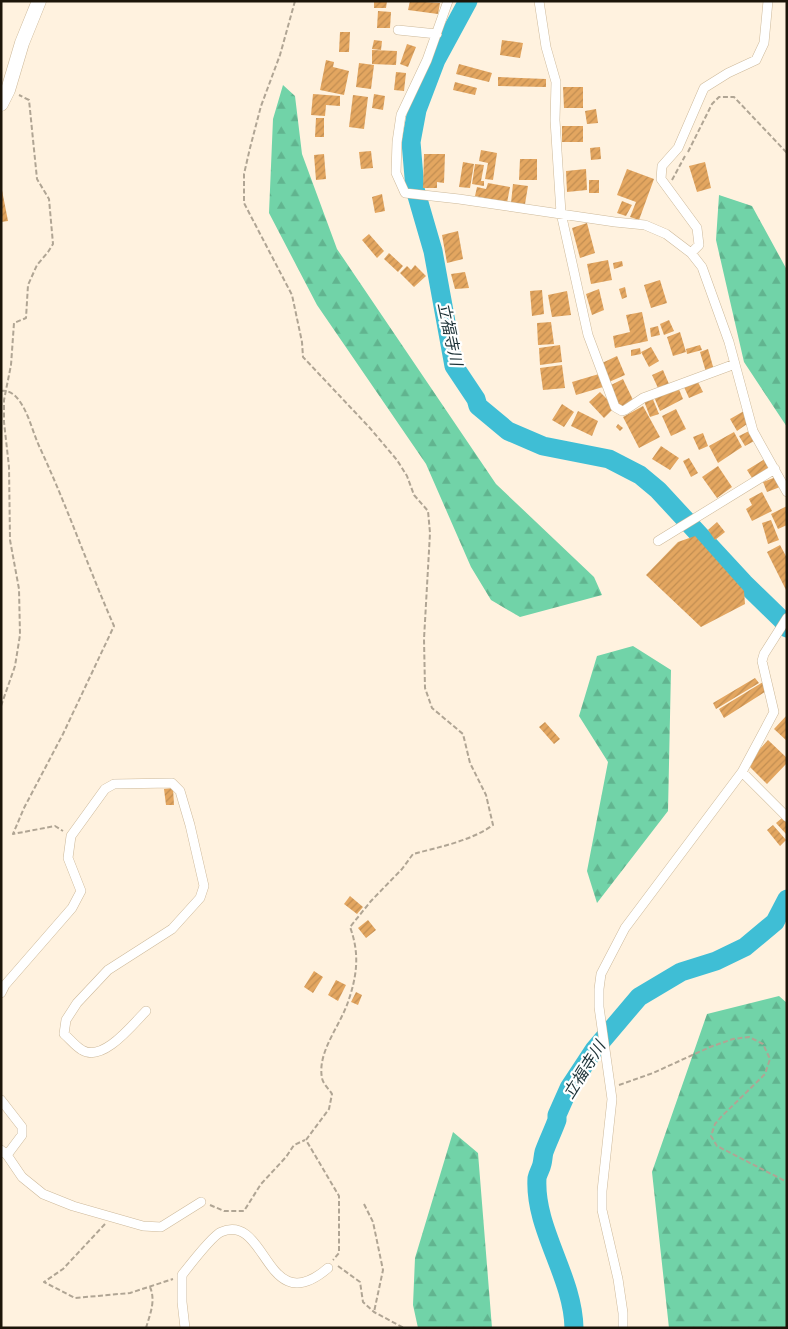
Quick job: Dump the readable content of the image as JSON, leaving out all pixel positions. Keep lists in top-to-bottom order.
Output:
{
  "water": ["立福寺川"]
}
